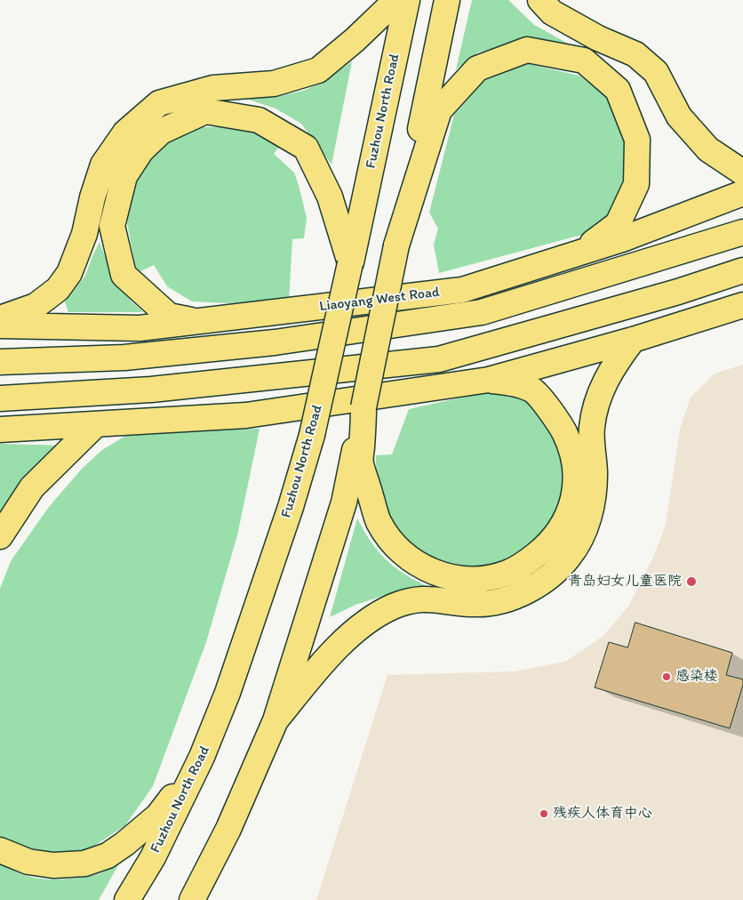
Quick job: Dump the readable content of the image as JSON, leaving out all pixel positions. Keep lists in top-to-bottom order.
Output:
{
  "streets": {
    "main road": ["Fuzhou North Road", "Liaoyang West Road"]
  },
  "places": ["青岛妇女儿童医院", "感染楼", "残疾人体育中心"]
}
